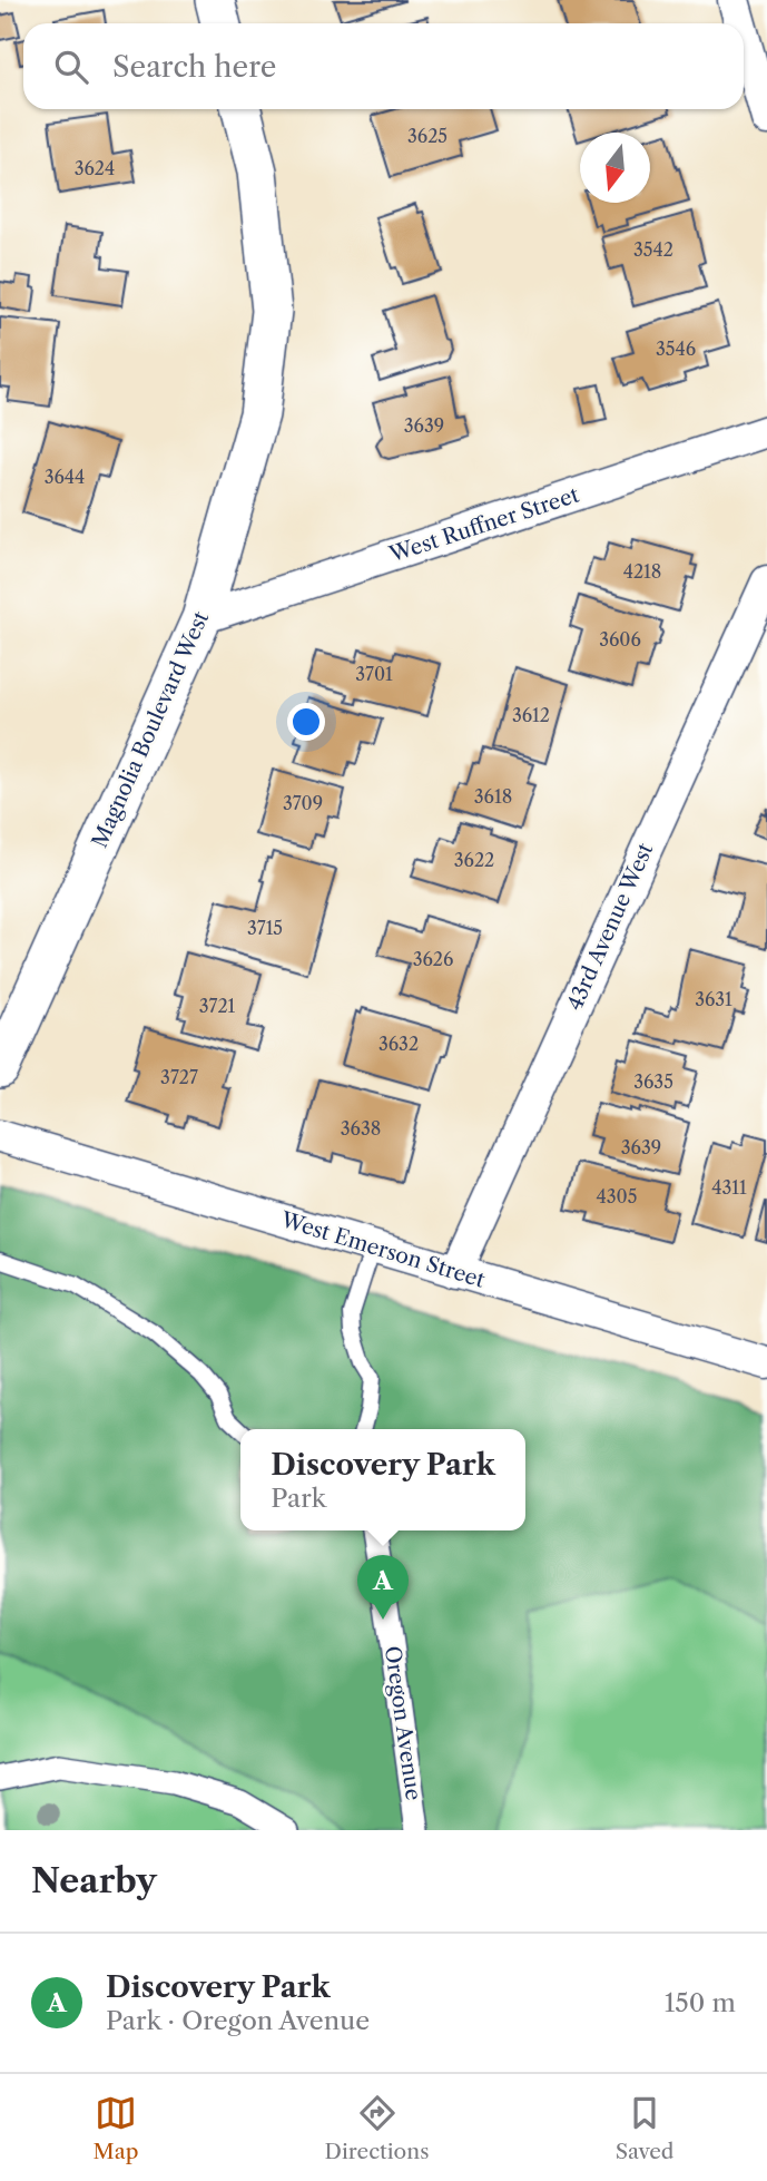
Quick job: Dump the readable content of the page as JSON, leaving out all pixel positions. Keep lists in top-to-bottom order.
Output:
{
  "streets": {
    "street": [
      "West Ruffner Street",
      "Magnolia Boulevard West",
      "43rd Avenue West",
      "West Emerson Street",
      "Oregon Avenue"
    ]
  },
  "crossings": [
    ["West Ruffner Street", "Magnolia Boulevard West"],
    ["43rd Avenue West", "West Emerson Street"]
  ],
  "house_numbers": [
    "3625",
    "3624",
    "3542",
    "3546",
    "3639",
    "3644",
    "4218",
    "3606",
    "3701",
    "3612",
    "3618",
    "3709",
    "3622",
    "3715",
    "3626",
    "3631",
    "3721",
    "3632",
    "3727",
    "3635",
    "3638",
    "3639",
    "4311",
    "4305"
  ],
  "north": "bottom",
  "page": {
    "search": "Search here",
    "popup": ["Discovery Park", "Park"],
    "pins": "A",
    "heading": "Nearby",
    "list": [
      {
        "mark": "A",
        "name": "Discovery Park",
        "note": "Park · Oregon Avenue",
        "value": "150 m"
      }
    ],
    "nav": ["Map", "Directions", "Saved"]
  }
}
